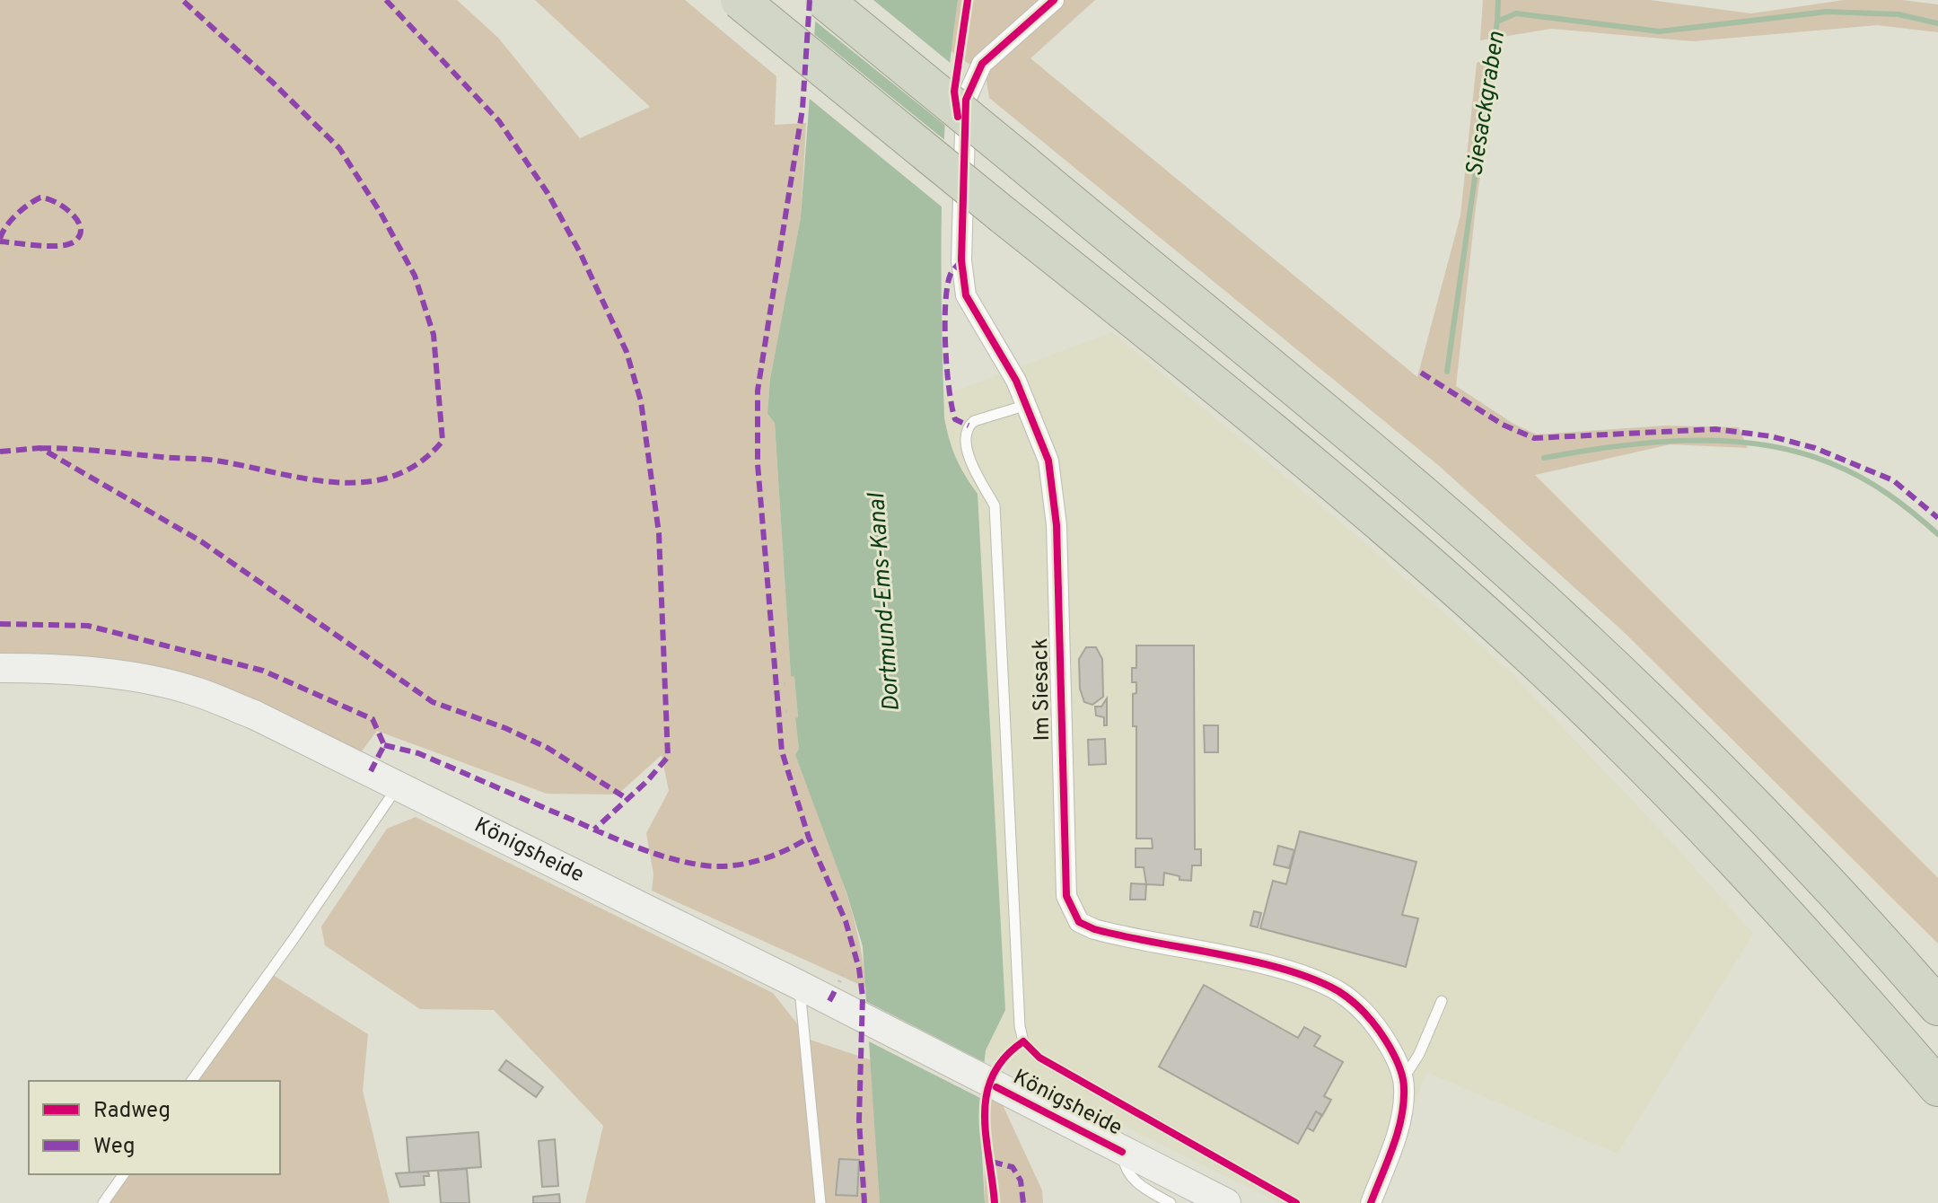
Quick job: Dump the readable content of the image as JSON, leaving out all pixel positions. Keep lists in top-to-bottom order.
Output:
{
  "streets": {
    "main road": ["Königsheide"],
    "street": ["Im Siesack"]
  },
  "water": ["Siesackgraben", "Dortmund-Ems-Kanal"],
  "legend": ["Radweg", "Weg"]
}
